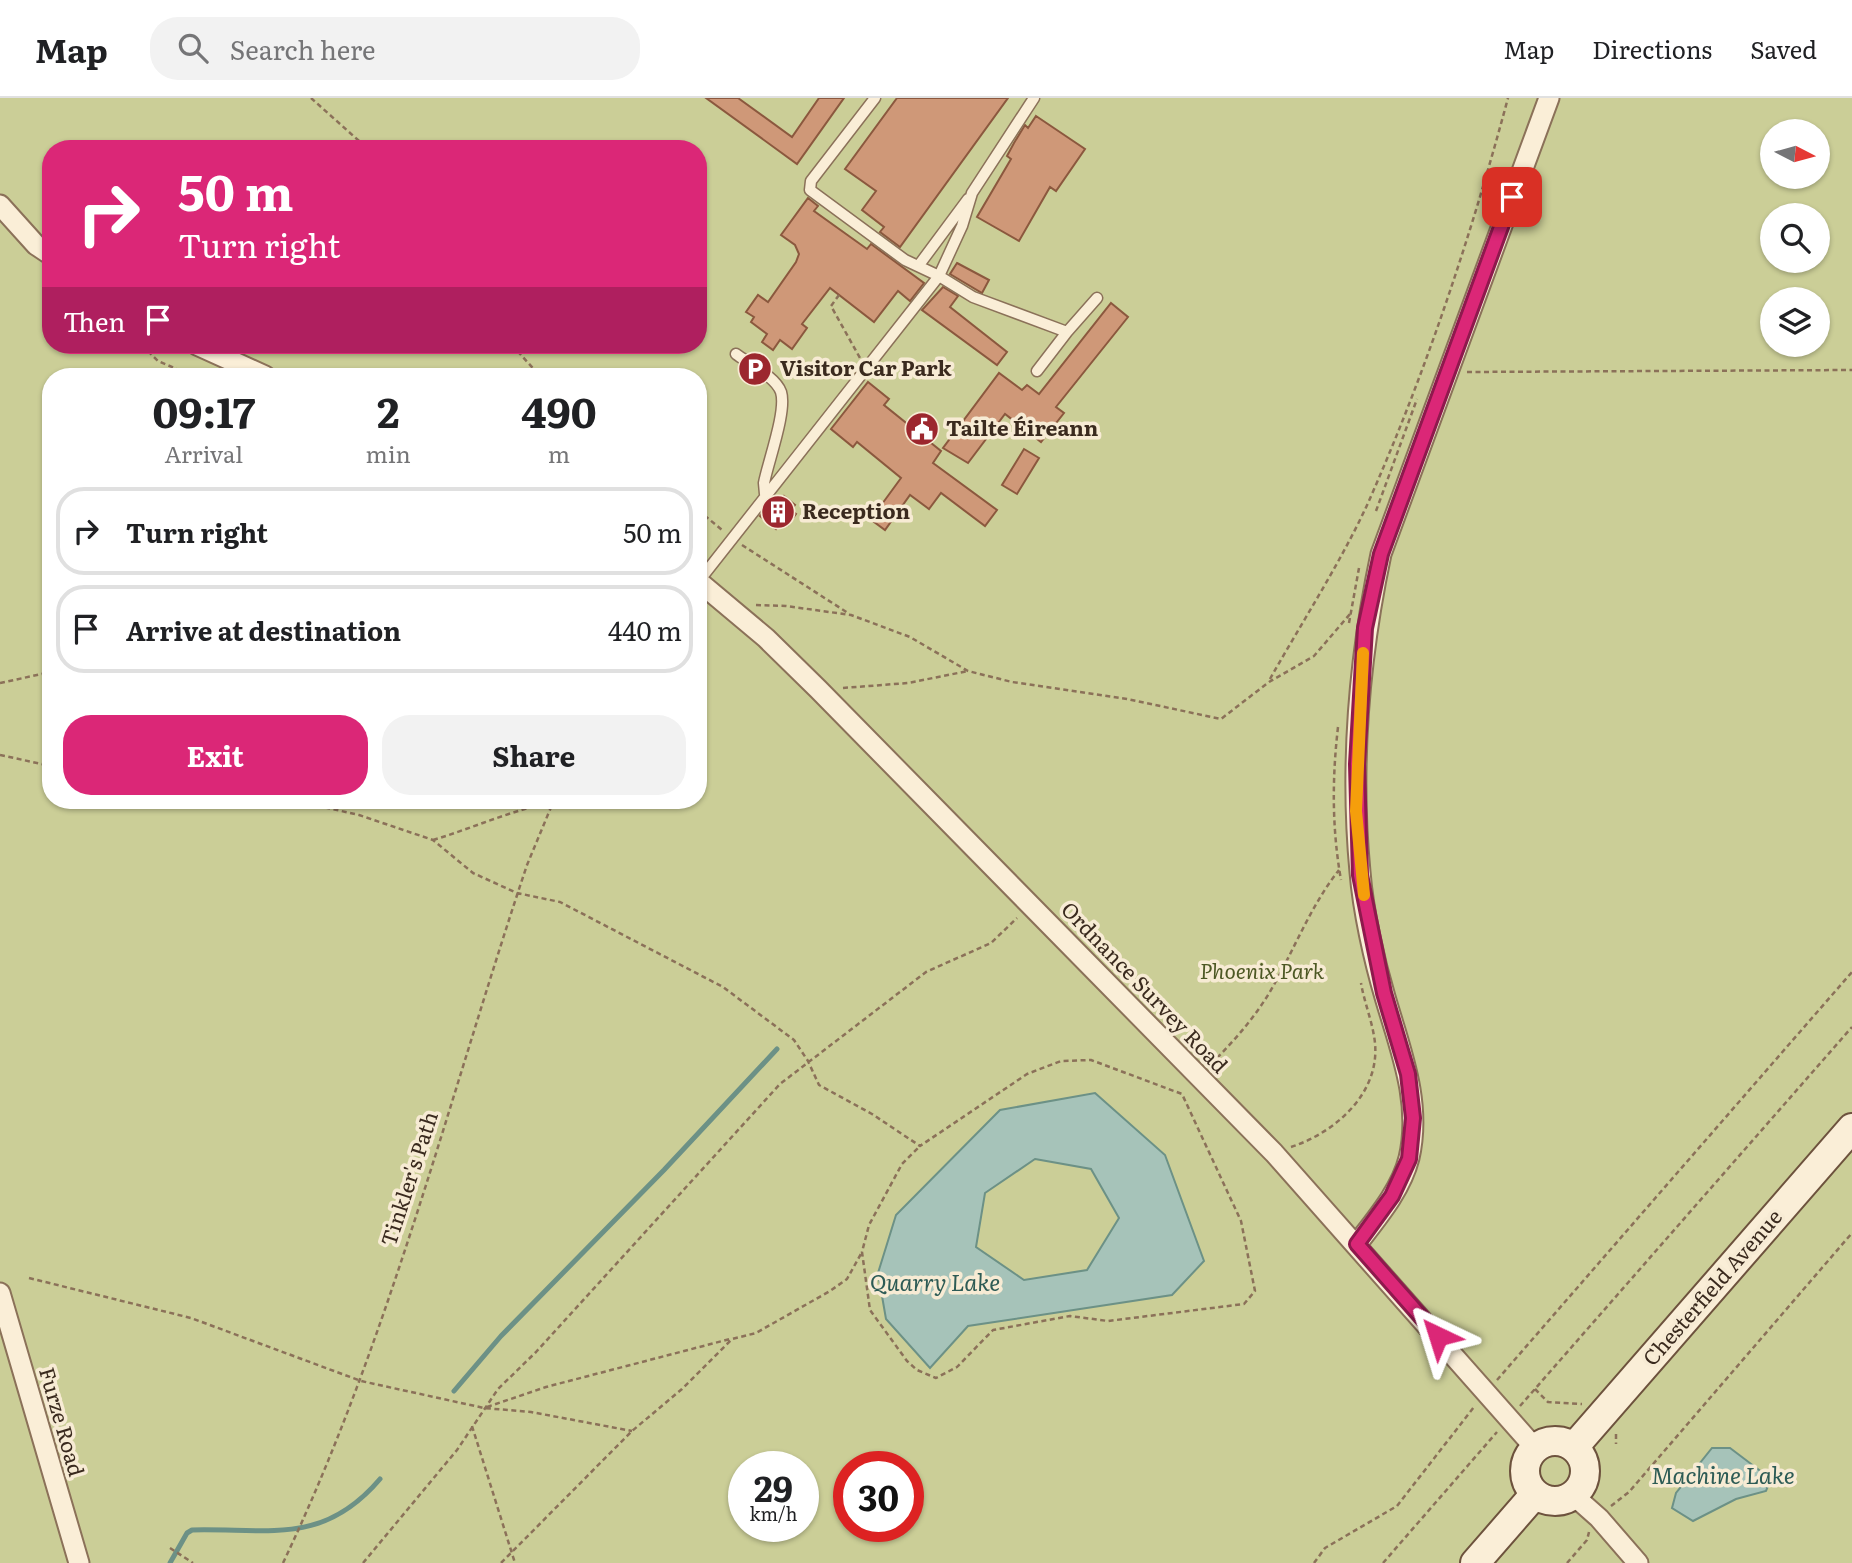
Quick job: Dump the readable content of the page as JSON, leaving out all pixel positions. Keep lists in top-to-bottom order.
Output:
{
  "streets": {
    "street": ["Ordnance Survey Road", "Chesterfield Avenue", "Furze Road"],
    "path": ["Tinkler's Path"]
  },
  "crossings": [
    ["Ordnance Survey Road", "Chesterfield Avenue"]
  ],
  "water": ["Quarry Lake", "Machine Lake"],
  "parks": ["Phoenix Park"],
  "places": {
    "parking": ["Visitor Car Park"],
    "public building": ["Tailte Éireann"],
    "building": ["Reception"]
  },
  "north": "right",
  "page": {
    "header": "Map",
    "search": "Search here",
    "nav": ["Map", "Directions", "Saved"],
    "turn": ["50 m", "Turn right"],
    "then": "Then",
    "eta": [
      "09:17",
      "Arrival",
      "2",
      "min",
      "490",
      "m"
    ],
    "list": [
      {
        "name": "Turn right",
        "value": "50 m"
      },
      {
        "name": "Arrive at destination",
        "value": "440 m"
      }
    ],
    "buttons": ["Exit", "Share"],
    "speed": "29 km/h",
    "limit": "30"
  }
}
